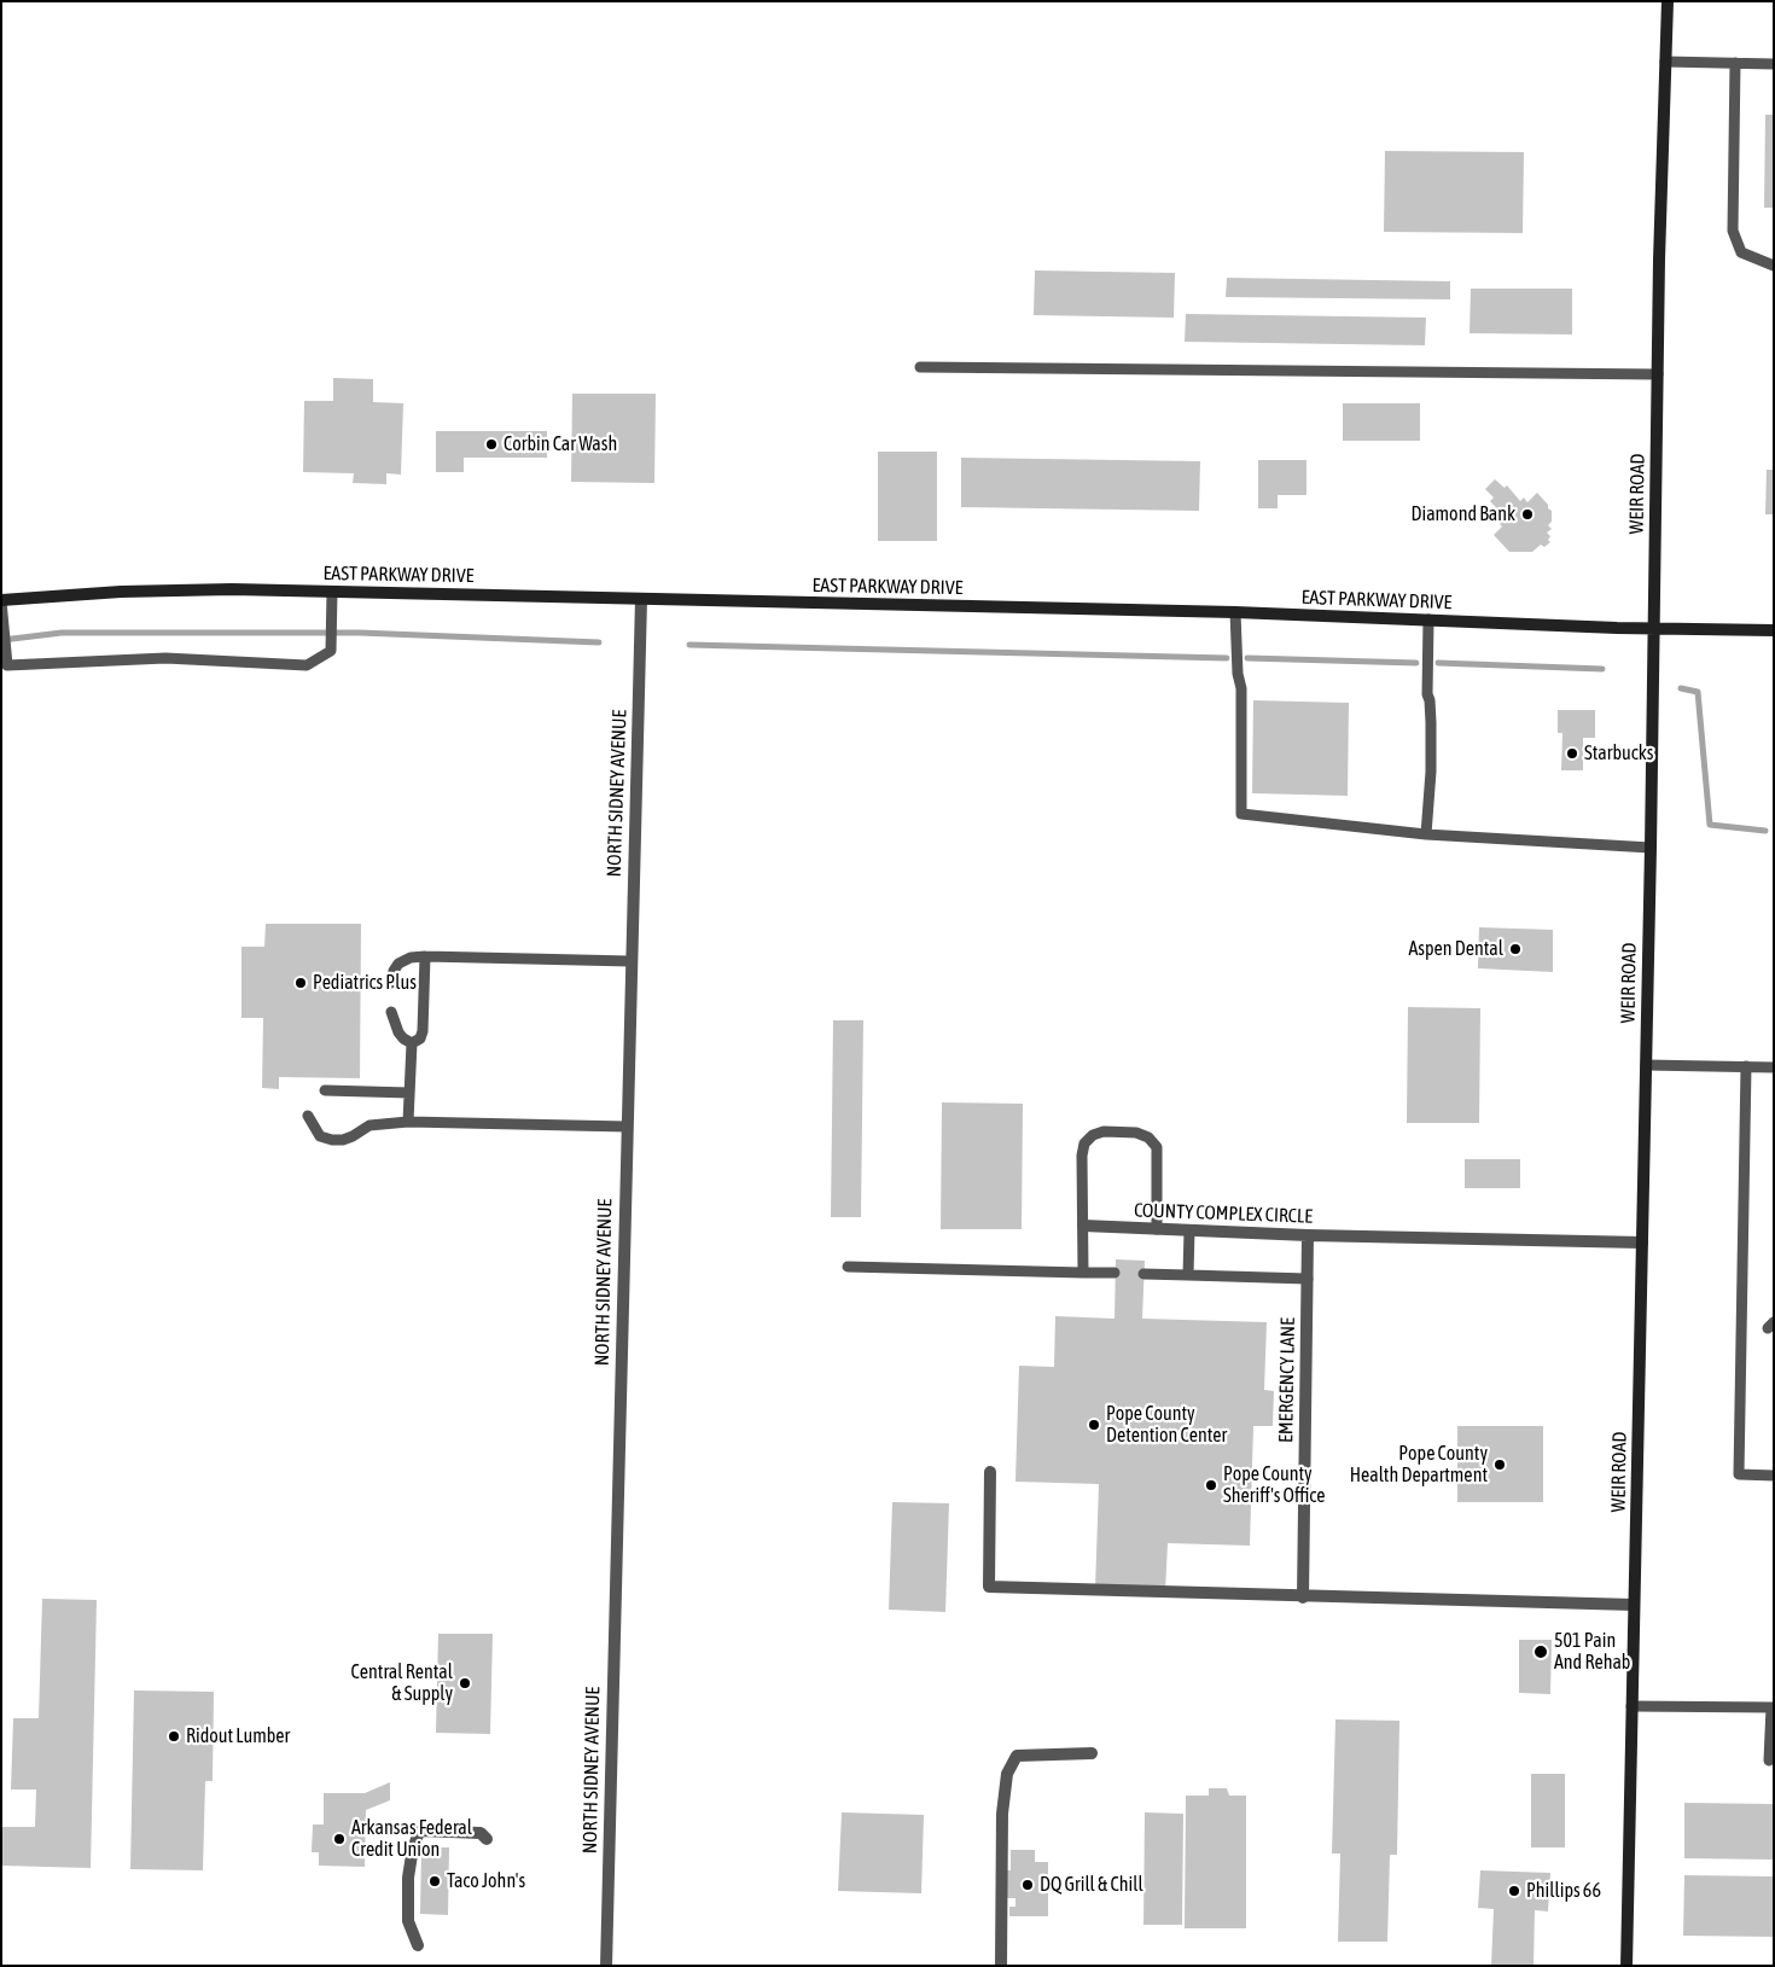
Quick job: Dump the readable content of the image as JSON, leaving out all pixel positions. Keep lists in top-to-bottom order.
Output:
{
  "streets": {
    "main road": ["WEIR ROAD", "EAST PARKWAY DRIVE"],
    "street": ["NORTH SIDNEY AVENUE", "COUNTY COMPLEX CIRCLE", "EMERGENCY LANE"]
  },
  "crossings": [
    ["WEIR ROAD", "EAST PARKWAY DRIVE"],
    ["WEIR ROAD", "COUNTY COMPLEX CIRCLE"],
    ["EAST PARKWAY DRIVE", "NORTH SIDNEY AVENUE"],
    ["COUNTY COMPLEX CIRCLE", "EMERGENCY LANE"]
  ],
  "places": [
    "Corbin Car Wash",
    "Diamond Bank",
    "Starbucks",
    "Aspen Dental",
    "Pediatrics Plus",
    "Pope County Detention Center",
    "Pope County Health Department",
    "Pope County Sheriff's Office",
    "501 Pain And Rehab",
    "Central Rental & Supply",
    "Ridout Lumber",
    "Arkansas Federal Credit Union",
    "Taco John's",
    "DQ Grill & Chill",
    "Phillips 66"
  ]
}
